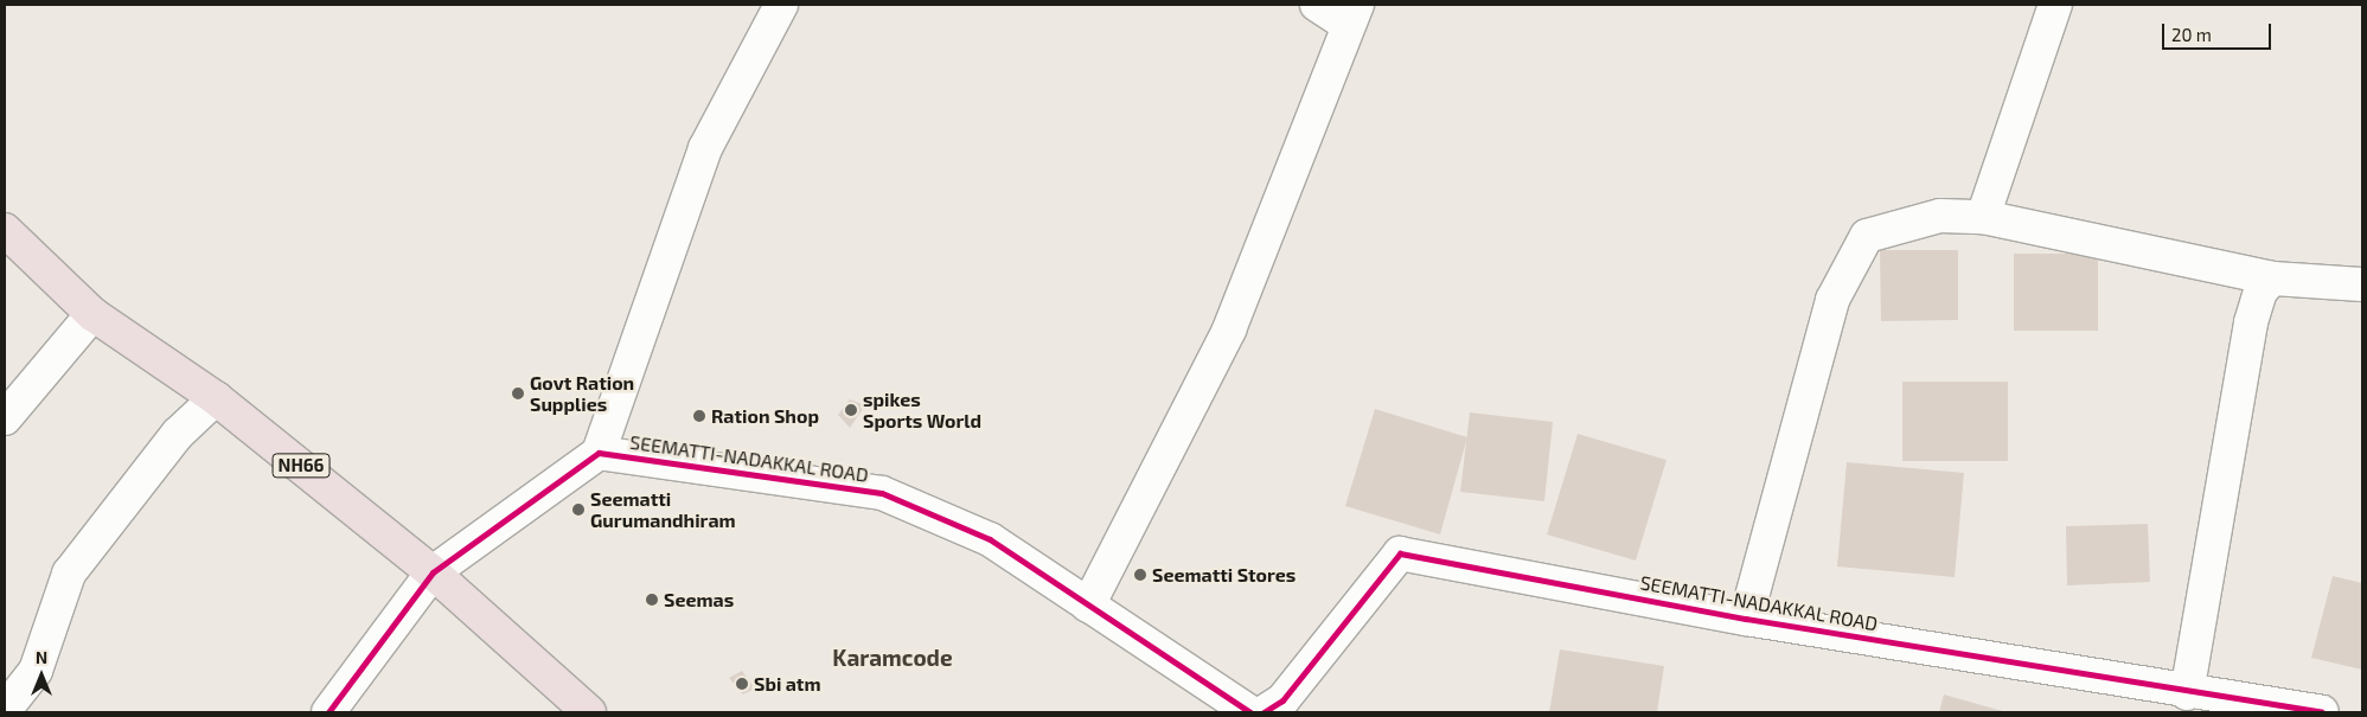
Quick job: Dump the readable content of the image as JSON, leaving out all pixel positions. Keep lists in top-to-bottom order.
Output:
{
  "streets": {
    "highway": ["NH66"],
    "street": ["SEEMATTI-NADAKKAL ROAD"]
  },
  "districts": ["Karamcode"],
  "places": [
    "Govt Ration Supplies",
    "spikes Sports World",
    "Ration Shop",
    "Seematti Gurumandhiram",
    "Seematti Stores",
    "Seemas",
    "Sbi atm"
  ],
  "scale_bar": "20 m",
  "north": "top"
}
